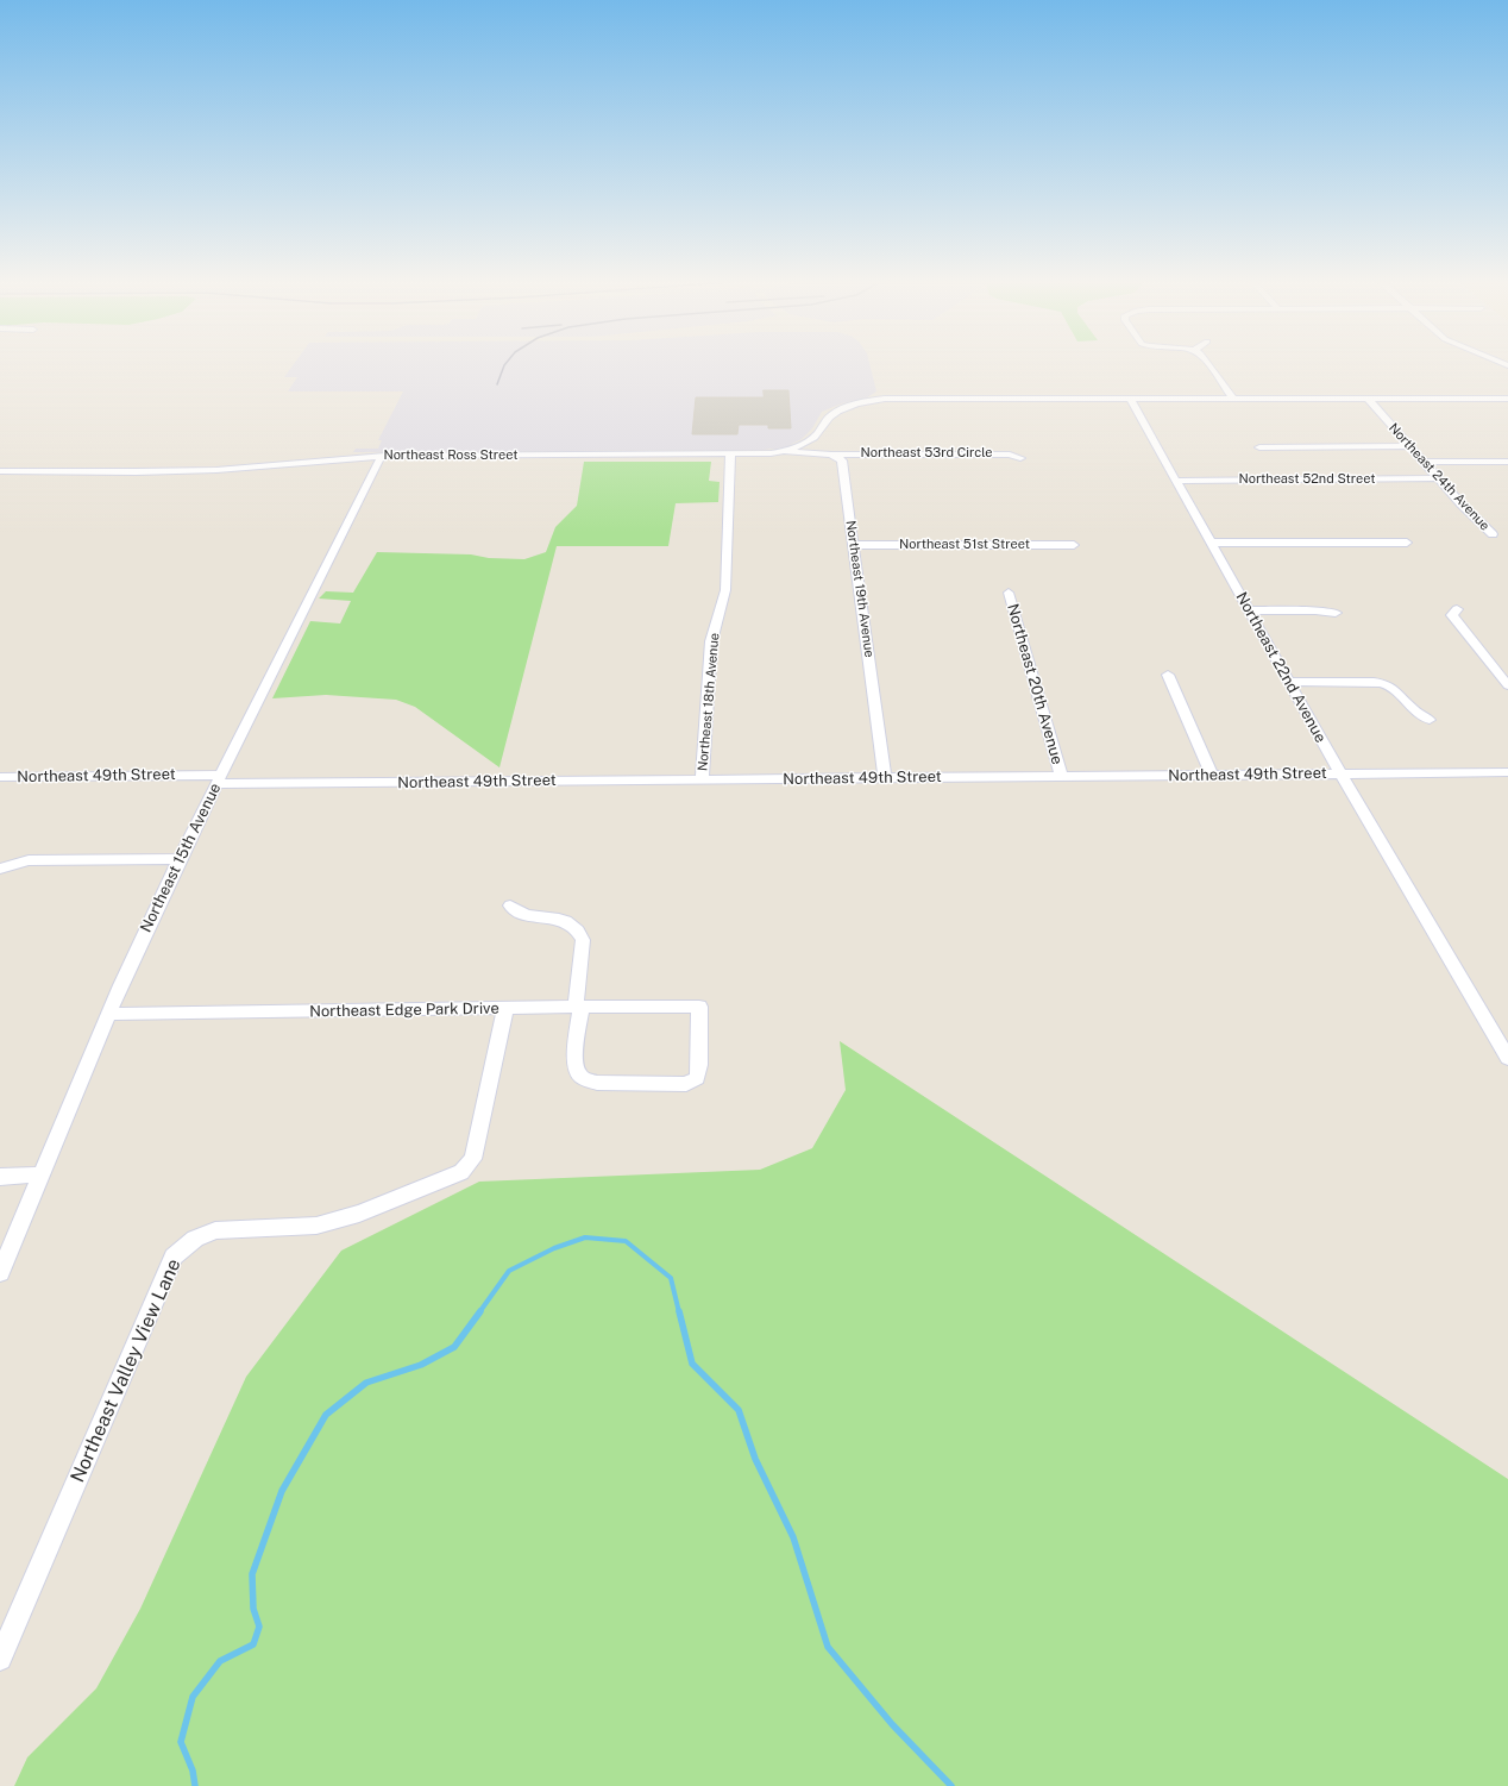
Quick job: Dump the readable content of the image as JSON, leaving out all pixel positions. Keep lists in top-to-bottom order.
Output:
{
  "streets": {
    "street": [
      "Northeast 53rd Circle",
      "Northeast Ross Street",
      "Northeast 24th Avenue",
      "Northeast 52nd Street",
      "Northeast 51st Street",
      "Northeast 19th Avenue",
      "Northeast 22nd Avenue",
      "Northeast 20th Avenue",
      "Northeast 18th Avenue",
      "Northeast 49th Street",
      "Northeast 15th Avenue",
      "Northeast Edge Park Drive",
      "Northeast Valley View Lane"
    ]
  },
  "crossings": [
    ["Northeast 53rd Circle", "Northeast 19th Avenue"],
    ["Northeast Ross Street", "Northeast 24th Avenue"],
    ["Northeast Ross Street", "Northeast 22nd Avenue"],
    ["Northeast Ross Street", "Northeast 18th Avenue"],
    ["Northeast Ross Street", "Northeast 15th Avenue"],
    ["Northeast 24th Avenue", "Northeast 52nd Street"],
    ["Northeast 52nd Street", "Northeast 22nd Avenue"],
    ["Northeast 51st Street", "Northeast 19th Avenue"],
    ["Northeast 19th Avenue", "Northeast 49th Street"],
    ["Northeast 22nd Avenue", "Northeast 49th Street"],
    ["Northeast 20th Avenue", "Northeast 49th Street"],
    ["Northeast 18th Avenue", "Northeast 49th Street"],
    ["Northeast 49th Street", "Northeast 15th Avenue"],
    ["Northeast 15th Avenue", "Northeast Edge Park Drive"],
    ["Northeast Edge Park Drive", "Northeast Valley View Lane"]
  ]
}
